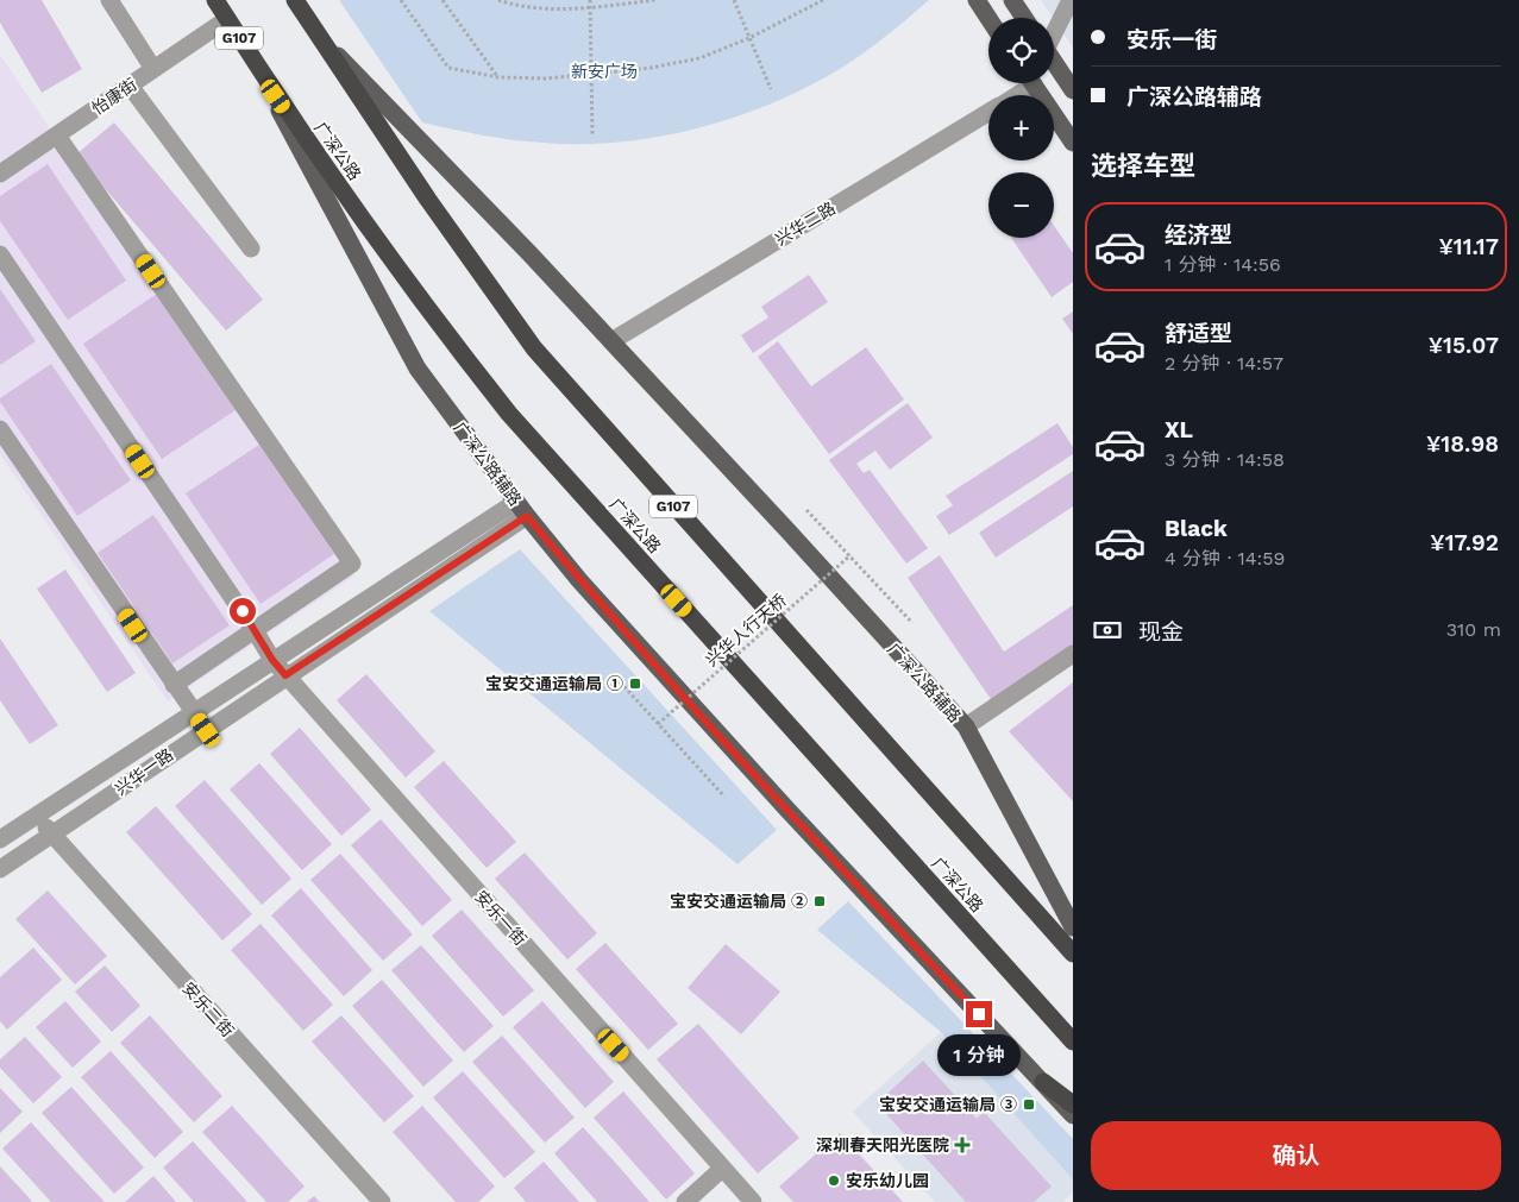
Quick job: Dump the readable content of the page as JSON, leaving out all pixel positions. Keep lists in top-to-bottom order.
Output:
{
  "streets": {
    "highway": ["G107", "广深公路"],
    "main road": ["广深公路辅路"],
    "street": [
      "怡康街",
      "兴华二路",
      "兴华一路",
      "安乐一街",
      "安乐二街"
    ],
    "path": ["兴华人行天桥"]
  },
  "crossings": [
    ["G107", "广深公路辅路"],
    ["怡康街", "广深公路"],
    ["广深公路", "广深公路辅路"],
    ["兴华二路", "广深公路辅路"],
    ["广深公路辅路", "兴华一路"],
    ["兴华一路", "安乐一街"],
    ["兴华一路", "安乐二街"]
  ],
  "parks": ["新安广场"],
  "places": {
    "transit": ["宝安交通运输局 ①", "宝安交通运输局 ②", "宝安交通运输局 ③"],
    "health": ["深圳春天阳光医院"],
    "other": ["安乐幼儿园"]
  },
  "page": {
    "banner": ["安乐一街", "广深公路辅路"],
    "map_buttons": ["+", "−"],
    "heading": "选择车型",
    "list": [
      {
        "name": "经济型",
        "note": "1 分钟 · 14:56",
        "value": "¥11.17"
      },
      {
        "name": "舒适型",
        "note": "2 分钟 · 14:57",
        "value": "¥15.07"
      },
      {
        "name": "XL",
        "note": "3 分钟 · 14:58",
        "value": "¥18.98"
      },
      {
        "name": "Black",
        "note": "4 分钟 · 14:59",
        "value": "¥17.92"
      }
    ],
    "pay": ["现金", "310 m"],
    "bubble": "1 分钟",
    "buttons": "确认"
  }
}
